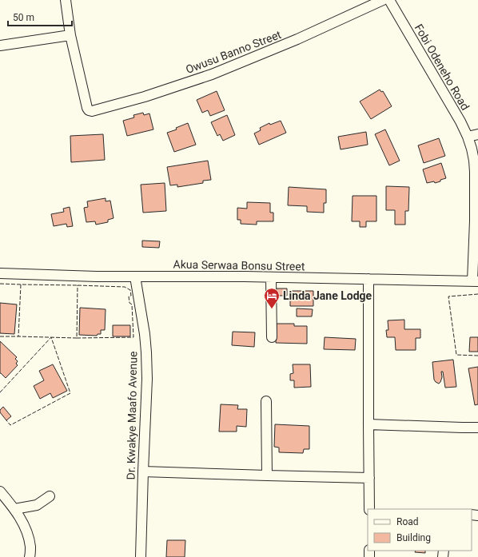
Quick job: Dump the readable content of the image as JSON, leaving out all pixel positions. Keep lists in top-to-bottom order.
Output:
{
  "streets": {
    "street": [
      "Owusu Banno Street",
      "Fobi Odeneho Road",
      "Akua Serwaa Bonsu Street",
      "Dr. Kwakye Maafo Avenue"
    ]
  },
  "crossings": [
    ["Fobi Odeneho Road", "Akua Serwaa Bonsu Street"],
    ["Akua Serwaa Bonsu Street", "Dr. Kwakye Maafo Avenue"]
  ],
  "places": {
    "hotel": ["Linda Jane Lodge"]
  },
  "legend": ["Road", "Building"],
  "scale_bar": "50 m"
}
